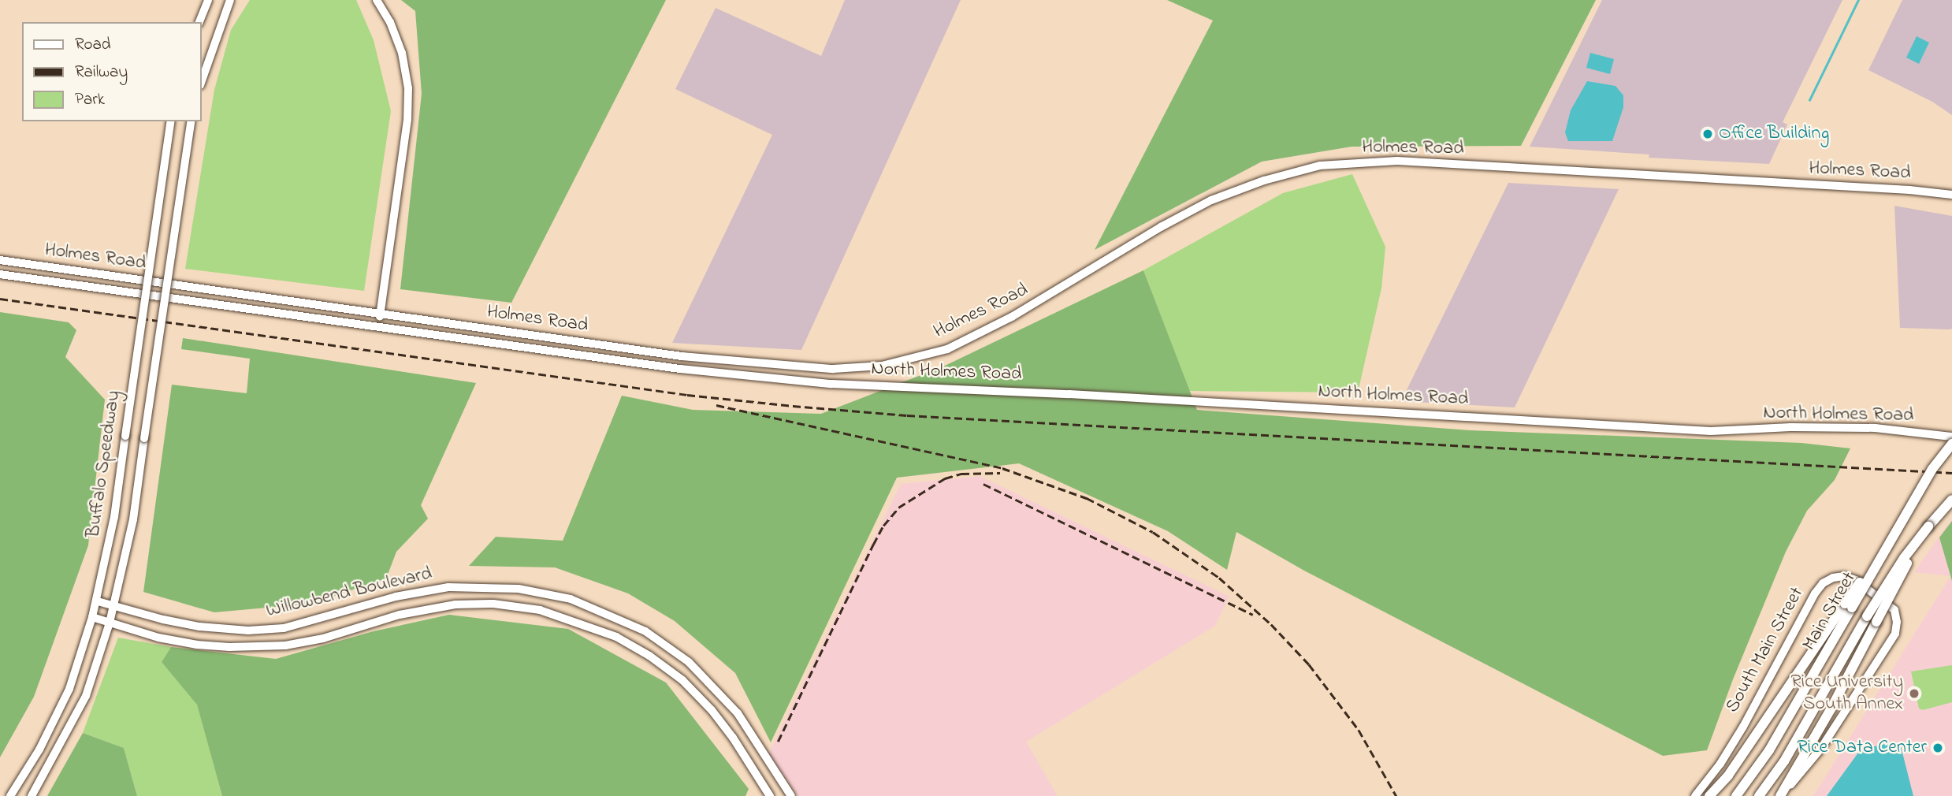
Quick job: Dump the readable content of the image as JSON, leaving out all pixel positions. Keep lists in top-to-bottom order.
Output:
{
  "streets": {
    "highway": ["Main Street"],
    "main road": [
      "Holmes Road",
      "North Holmes Road",
      "Buffalo Speedway",
      "Willowbend Boulevard"
    ],
    "street": ["South Main Street"]
  },
  "crossings": [
    ["Holmes Road", "North Holmes Road"],
    ["Buffalo Speedway", "Willowbend Boulevard"]
  ],
  "places": ["Office Building", "Rice University South Annex", "Rice Data Center"],
  "legend": ["Road", "Railway", "Park"]
}
